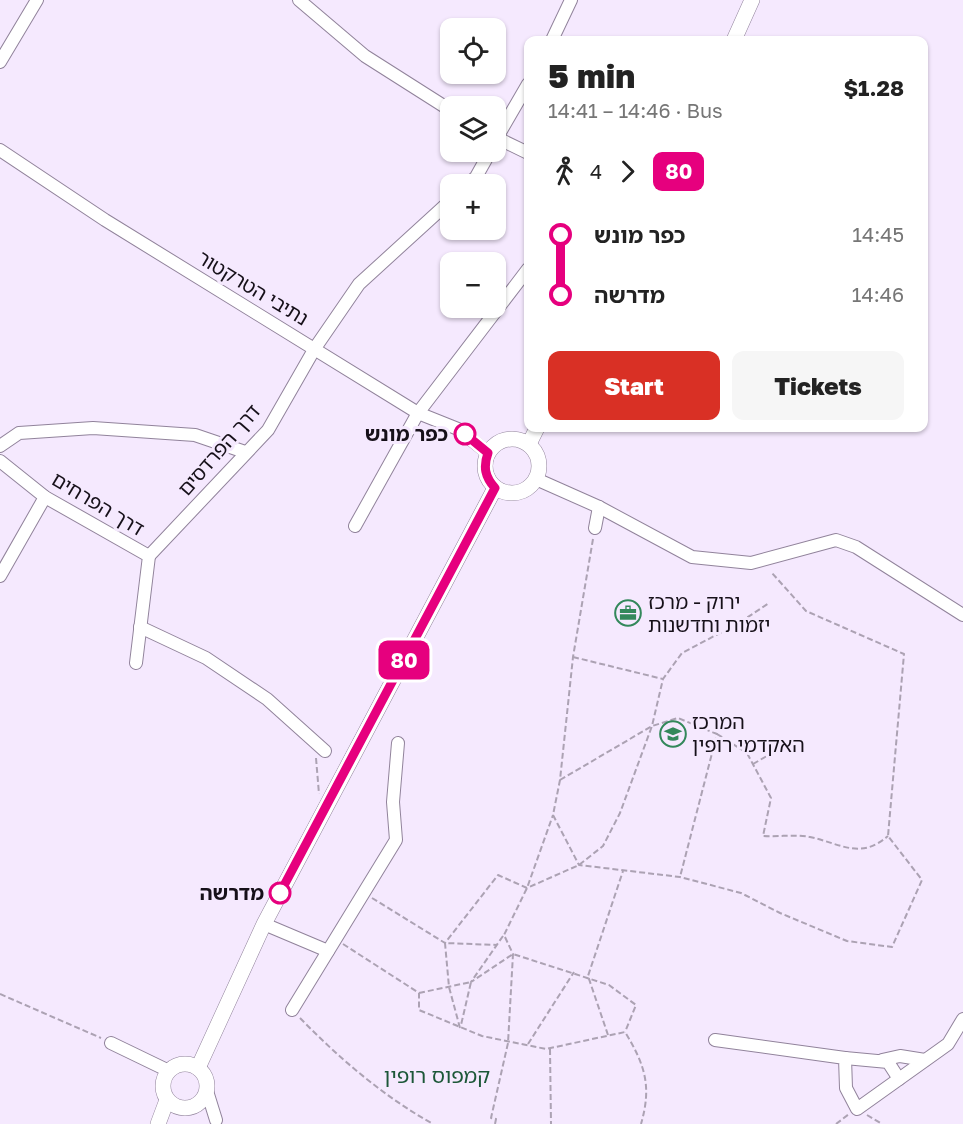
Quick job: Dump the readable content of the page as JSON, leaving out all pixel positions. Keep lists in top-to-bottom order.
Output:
{
  "streets": {
    "street": ["נתיבי הטרקטור", "דרך הפרדסים", "דרך הפרחים"]
  },
  "crossings": [
    ["נתיבי הטרקטור", "דרך הפרדסים"],
    ["דרך הפרדסים", "דרך הפרחים"]
  ],
  "districts": ["קמפוס רופין"],
  "places": {
    "other": ["כפר מונש", "מדרשה"],
    "office": ["ירוק - מרכז יזמות וחדשנות"],
    "school or university": ["המרכז האקדמי רופין"]
  },
  "lines": ["bus line 80"],
  "page": {
    "on_map": "80",
    "map_buttons": ["+", "−"],
    "heading": ["5 min", "14:41 – 14:46 · Bus", "$1.28"],
    "legs": ["4", "80"],
    "list": [
      {
        "name": "כפר מונש",
        "value": "14:45"
      },
      {
        "name": "מדרשה",
        "value": "14:46"
      }
    ],
    "buttons": ["Start", "Tickets"]
  }
}
